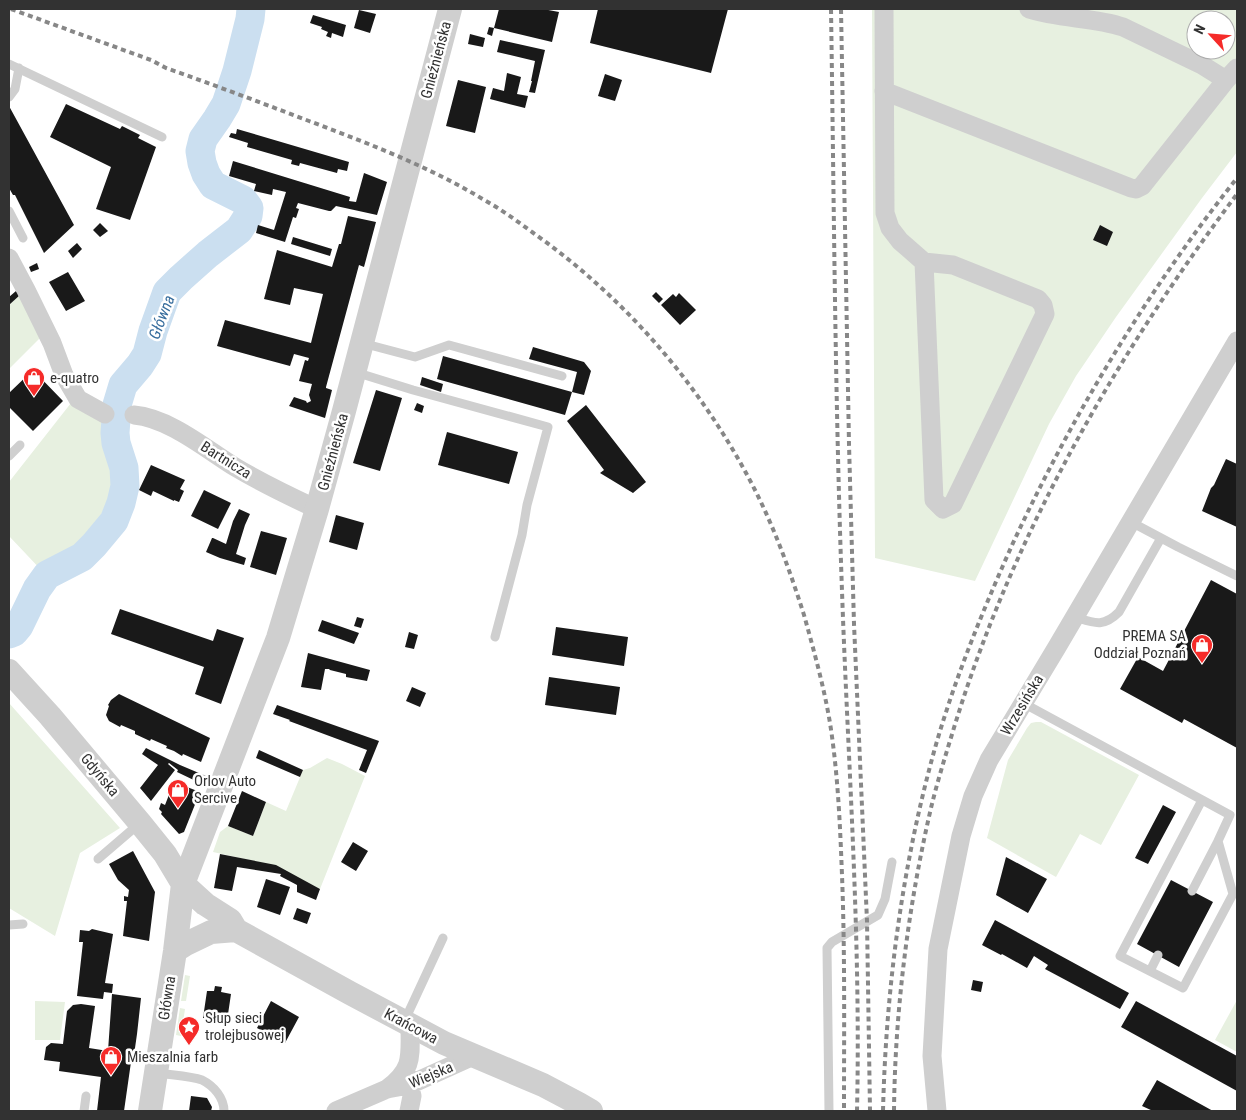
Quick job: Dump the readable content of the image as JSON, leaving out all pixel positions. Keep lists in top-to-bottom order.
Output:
{
  "streets": {
    "street": [
      "Gnieźnieńska",
      "Bartnicza",
      "Wrzesińska",
      "Gdyńska",
      "Główna",
      "Krańcowa",
      "Wiejska"
    ]
  },
  "crossings": [
    ["Gnieźnieńska", "Bartnicza"],
    ["Gnieźnieńska", "Gdyńska"],
    ["Gnieźnieńska", "Główna"],
    ["Gnieźnieńska", "Krańcowa"],
    ["Gdyńska", "Główna"],
    ["Gdyńska", "Krańcowa"],
    ["Główna", "Krańcowa"],
    ["Krańcowa", "Wiejska"]
  ],
  "water": ["Główna"],
  "places": {
    "shop": [
      "e-quatro",
      "PREMA SA Oddział Poznań",
      "Orlov Auto Sercive",
      "Mieszalnia farb"
    ],
    "place": ["Słup sieci trolejbusowej"]
  },
  "north": "top left"
}
